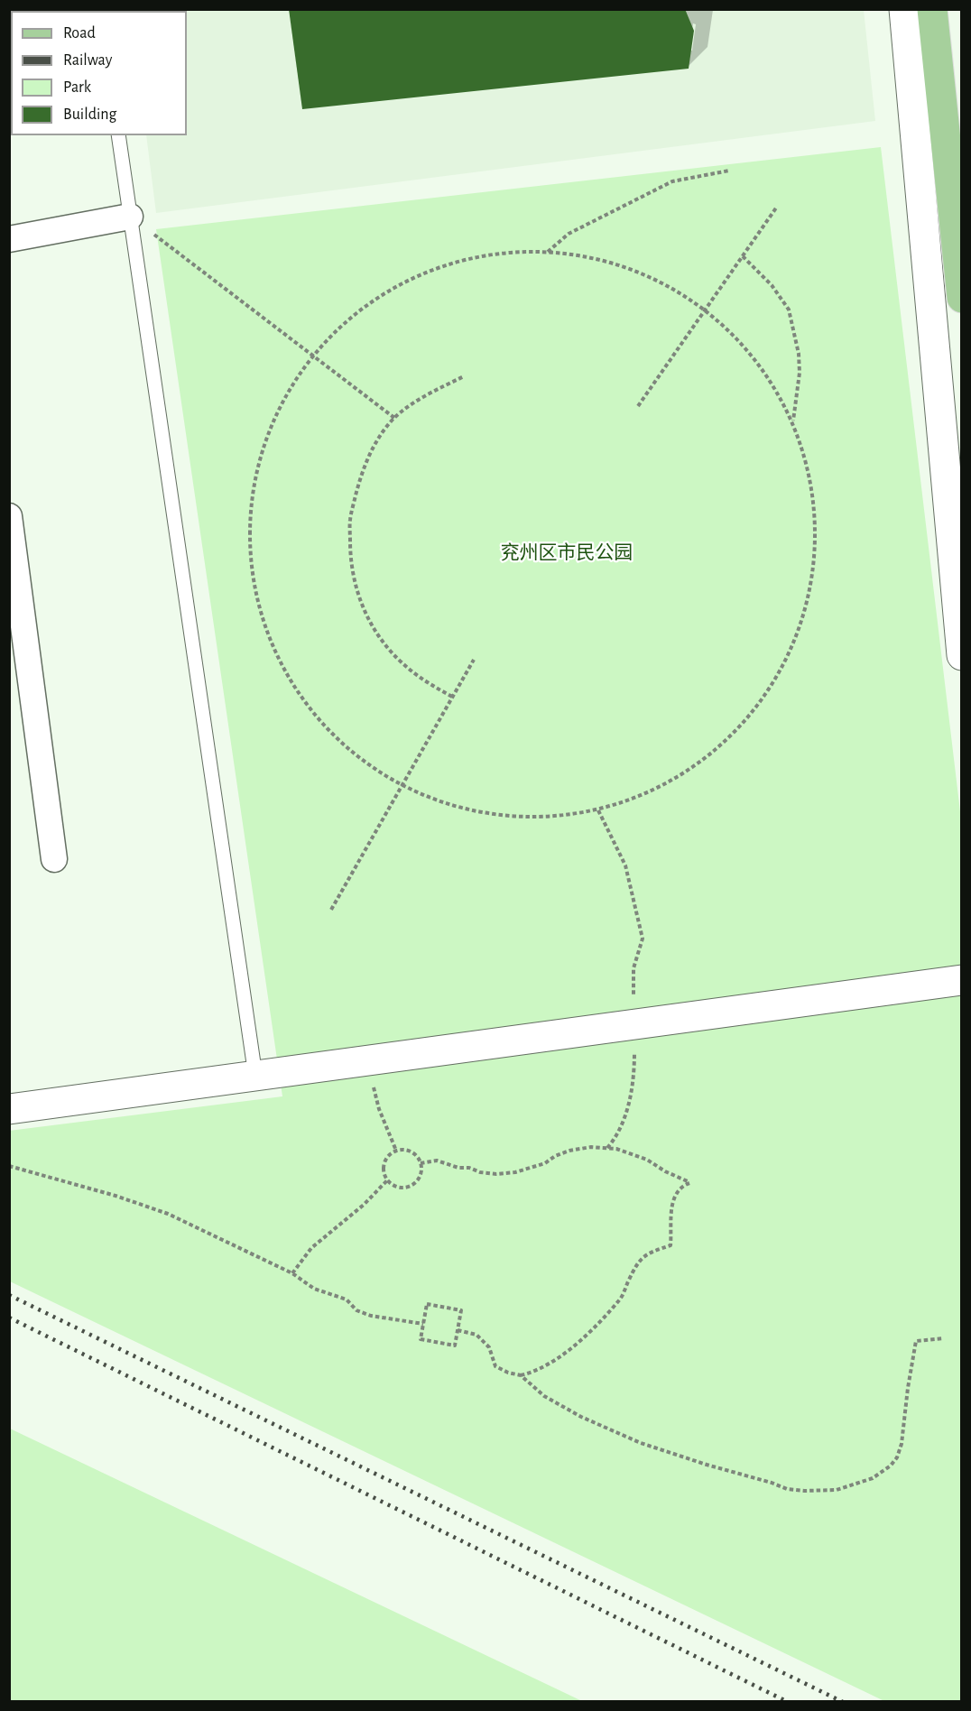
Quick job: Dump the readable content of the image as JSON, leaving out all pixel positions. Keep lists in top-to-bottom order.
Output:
{
  "parks": ["兖州区市民公园"],
  "legend": [
    "Road",
    "Railway",
    "Park",
    "Building"
  ]
}
